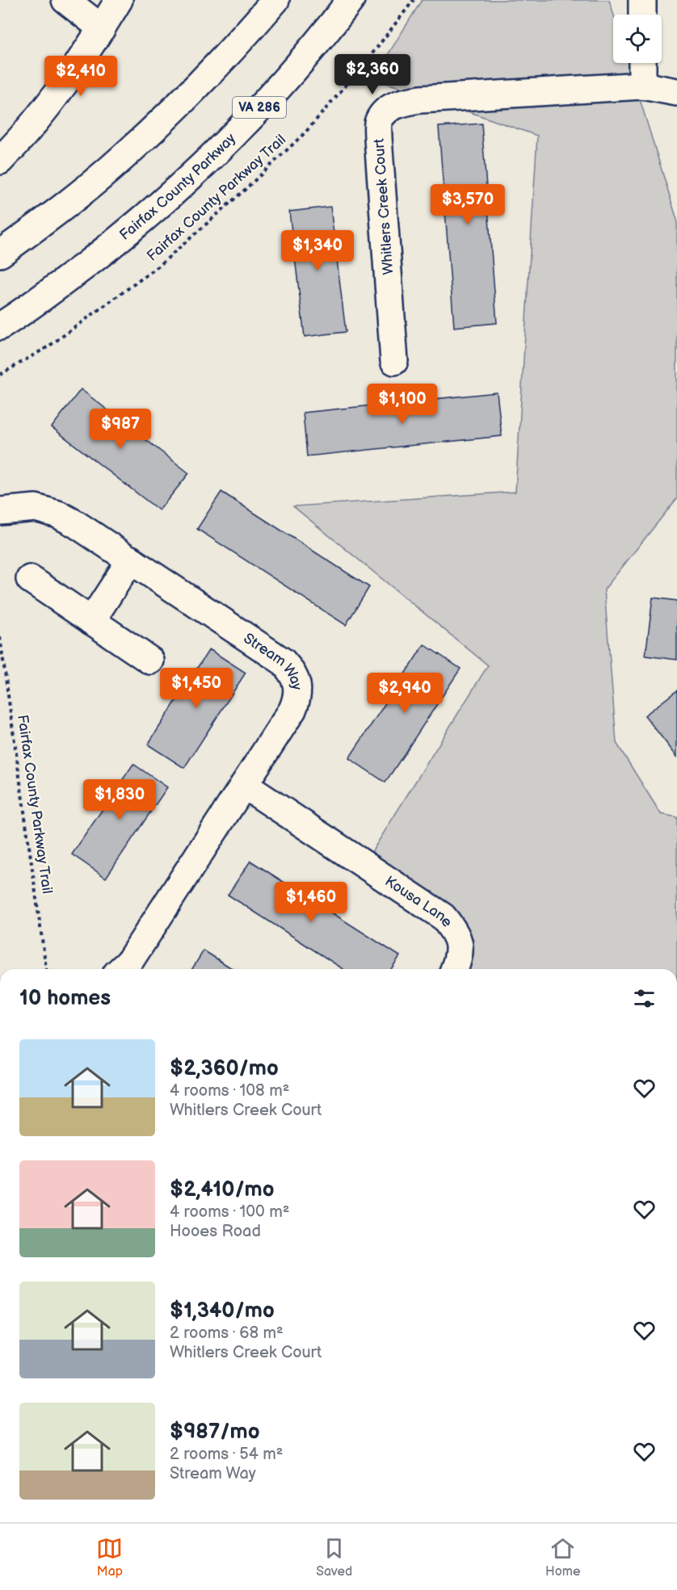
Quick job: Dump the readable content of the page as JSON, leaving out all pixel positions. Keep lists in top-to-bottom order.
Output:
{
  "streets": {
    "main road": [
      "VA 286",
      "Fairfax County Parkway",
      "Whitlers Creek Court",
      "Stream Way",
      "Kousa Lane"
    ],
    "path": ["Fairfax County Parkway Trail"]
  },
  "crossings": [
    ["Stream Way", "Kousa Lane"]
  ],
  "page": {
    "price": [
      "$2,360",
      "$2,410",
      "$3,570",
      "$1,340",
      "$1,100",
      "$987",
      "$1,450",
      "$2,940",
      "$1,830",
      "$1,460"
    ],
    "heading": "10 homes",
    "list": [
      {
        "name": "$2,360/mo",
        "note": "4 rooms · 108 m² · Whitlers Creek Court"
      },
      {
        "name": "$2,410/mo",
        "note": "4 rooms · 100 m² · Hooes Road"
      },
      {
        "name": "$1,340/mo",
        "note": "2 rooms · 68 m² · Whitlers Creek Court"
      },
      {
        "name": "$987/mo",
        "note": "2 rooms · 54 m² · Stream Way"
      }
    ],
    "tabs": ["Map", "Saved", "Home"]
  }
}
